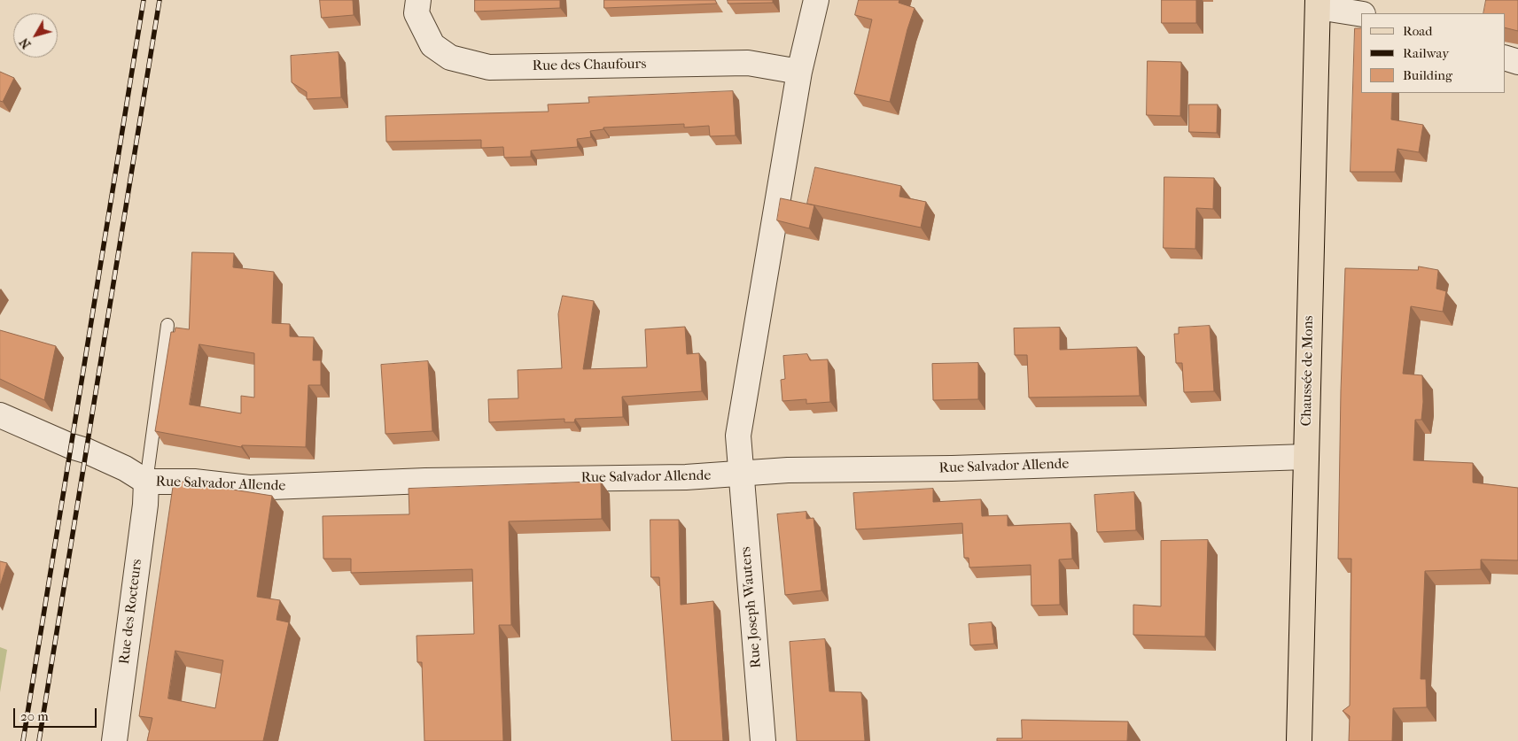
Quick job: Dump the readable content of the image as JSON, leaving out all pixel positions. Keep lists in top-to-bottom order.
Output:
{
  "streets": {
    "main road": ["Chaussée de Mons"],
    "street": [
      "Rue des Chaufours",
      "Rue Salvador Allende",
      "Rue Joseph Wauters",
      "Rue des Rocteurs"
    ]
  },
  "crossings": [
    ["Chaussée de Mons", "Rue Salvador Allende"],
    ["Rue Salvador Allende", "Rue Joseph Wauters"],
    ["Rue Salvador Allende", "Rue des Rocteurs"]
  ],
  "legend": ["Road", "Railway", "Building"],
  "scale_bar": "20 m",
  "north": "bottom left"
}
